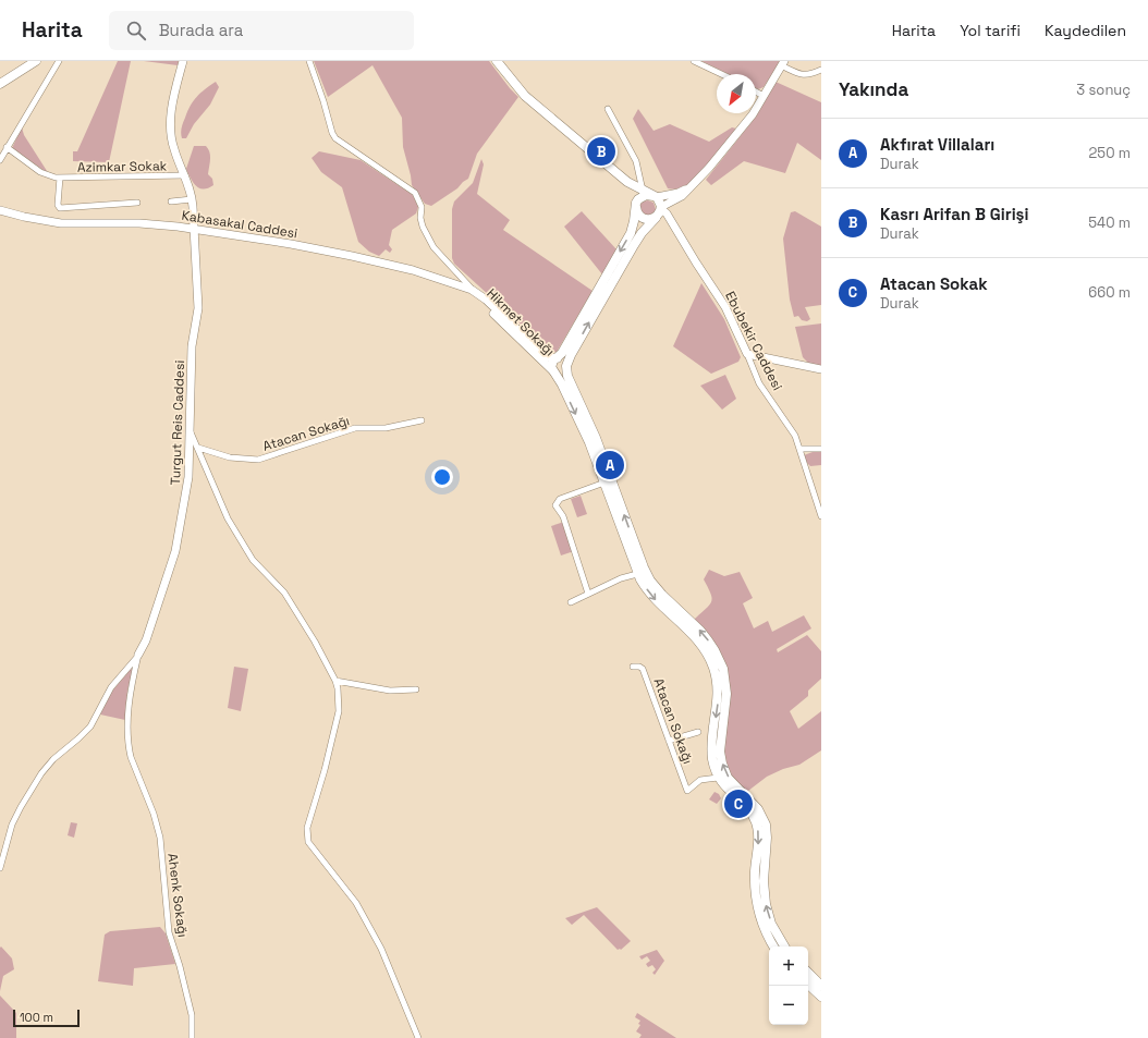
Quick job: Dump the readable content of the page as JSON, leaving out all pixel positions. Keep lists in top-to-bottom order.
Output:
{
  "streets": {
    "street": [
      "Azimkar Sokak",
      "Kabasakal Caddesi",
      "Hikmet Sokağı",
      "Ebubekir Caddesi",
      "Turgut Reis Caddesi",
      "Atacan Sokağı",
      "Ahenk Sokağı"
    ]
  },
  "crossings": [
    ["Azimkar Sokak", "Turgut Reis Caddesi"],
    ["Kabasakal Caddesi", "Hikmet Sokağı"],
    ["Kabasakal Caddesi", "Turgut Reis Caddesi"],
    ["Turgut Reis Caddesi", "Ahenk Sokağı"]
  ],
  "scale_bar": "100 m",
  "north": "bottom left",
  "page": {
    "header": "Harita",
    "search": "Burada ara",
    "nav": ["Harita", "Yol tarifi", "Kaydedilen"],
    "heading": ["Yakında", "3 sonuç"],
    "list": [
      {
        "mark": "A",
        "name": "Akfırat Villaları",
        "note": "Durak",
        "value": "250 m"
      },
      {
        "mark": "B",
        "name": "Kasrı Arifan B Girişi",
        "note": "Durak",
        "value": "540 m"
      },
      {
        "mark": "C",
        "name": "Atacan Sokak",
        "note": "Durak",
        "value": "660 m"
      }
    ],
    "pins": ["B", "A", "C"],
    "map_buttons": ["+", "−"],
    "scale": "100 m"
  }
}
